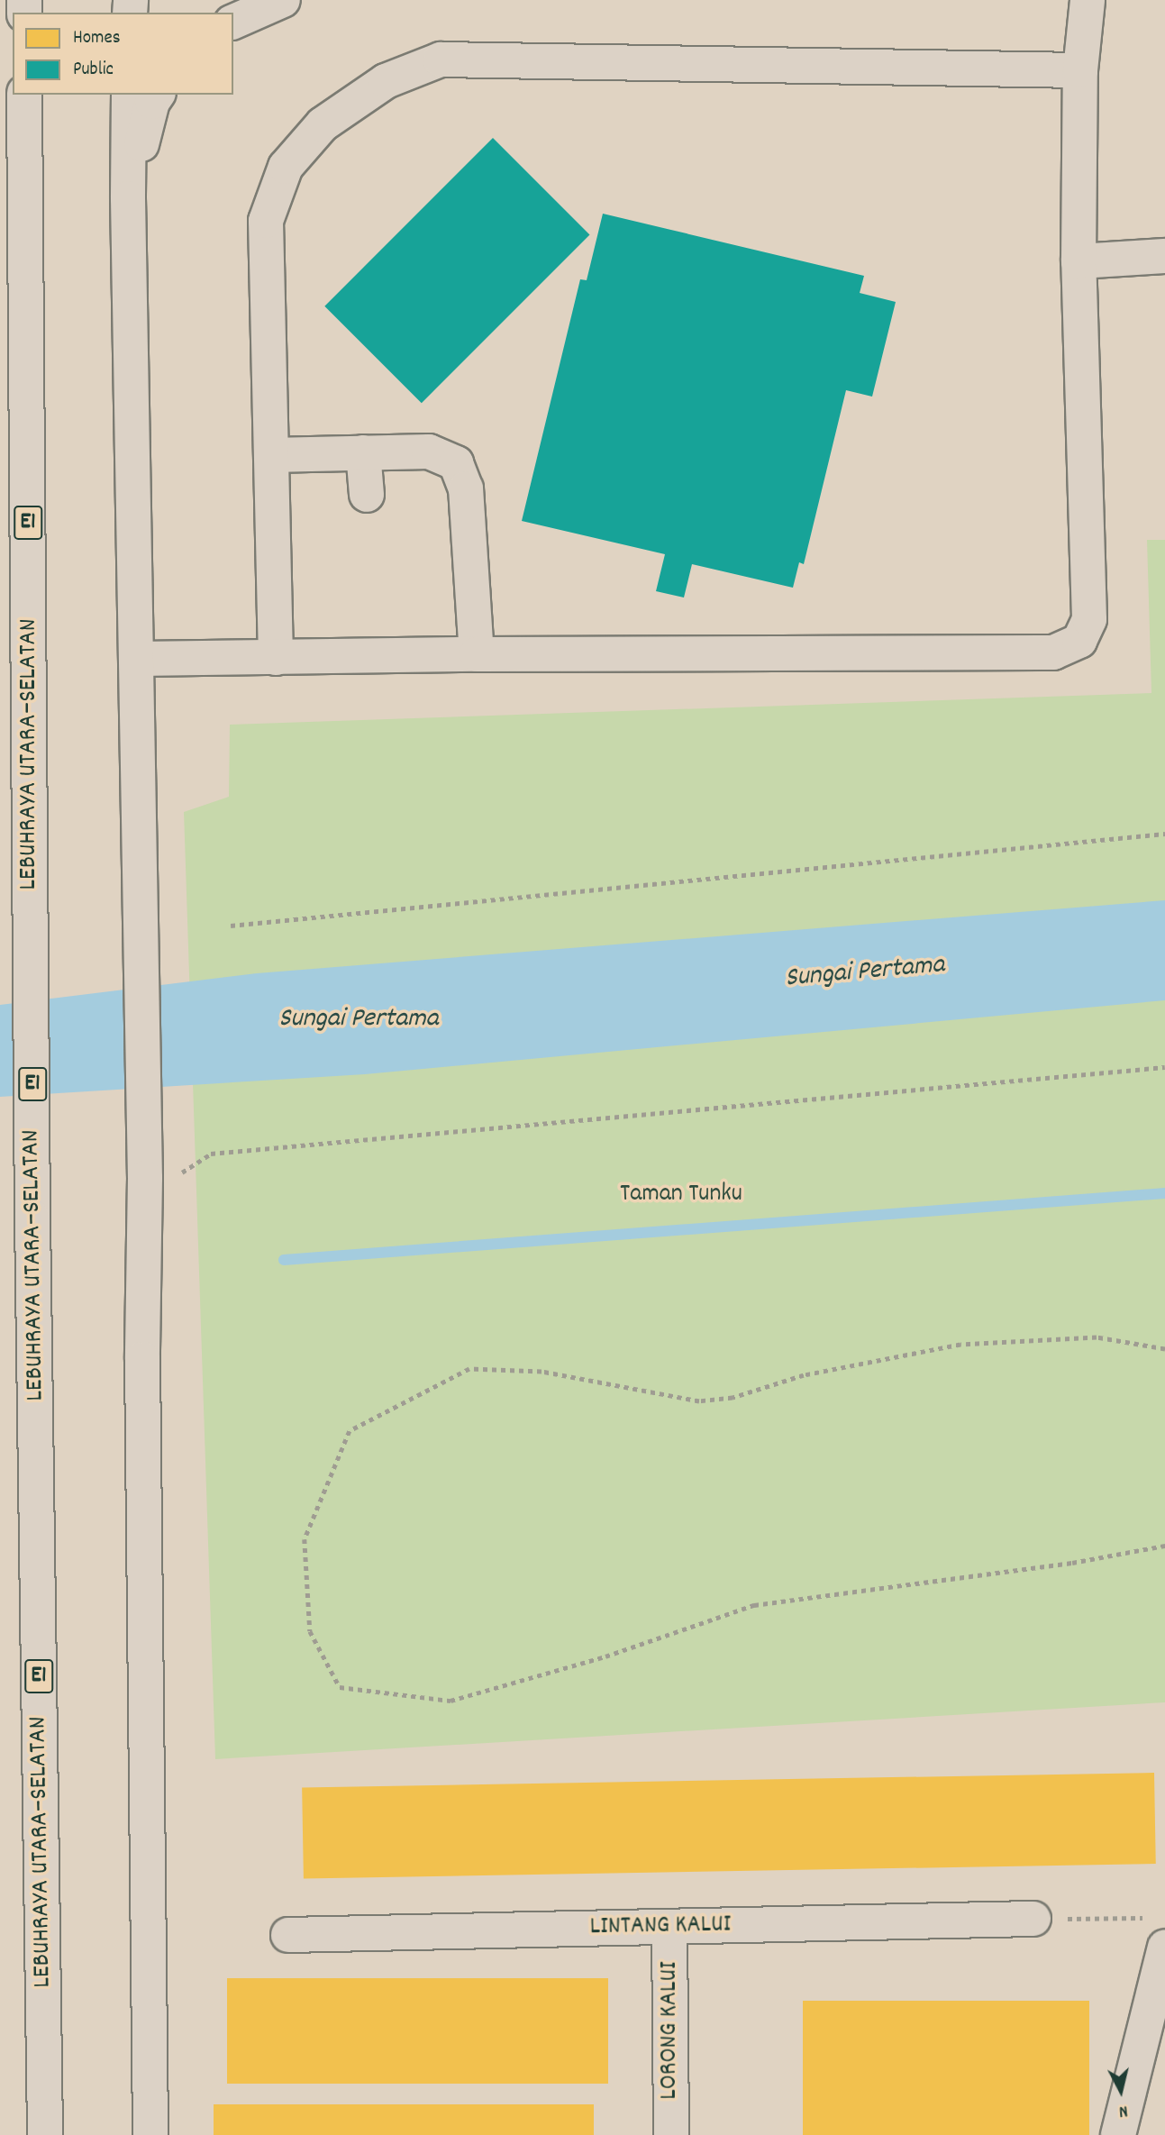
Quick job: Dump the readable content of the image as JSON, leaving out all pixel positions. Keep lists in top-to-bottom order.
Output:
{
  "streets": {
    "main road": [
      "E1",
      "LEBUHRAYA UTARA–SELATAN",
      "LINTANG KALUI",
      "LORONG KALUI"
    ]
  },
  "crossings": [
    ["LINTANG KALUI", "LORONG KALUI"]
  ],
  "water": ["Sungai Pertama"],
  "parks": ["Taman Tunku"],
  "legend": ["Homes", "Public"],
  "north": "bottom"
}
